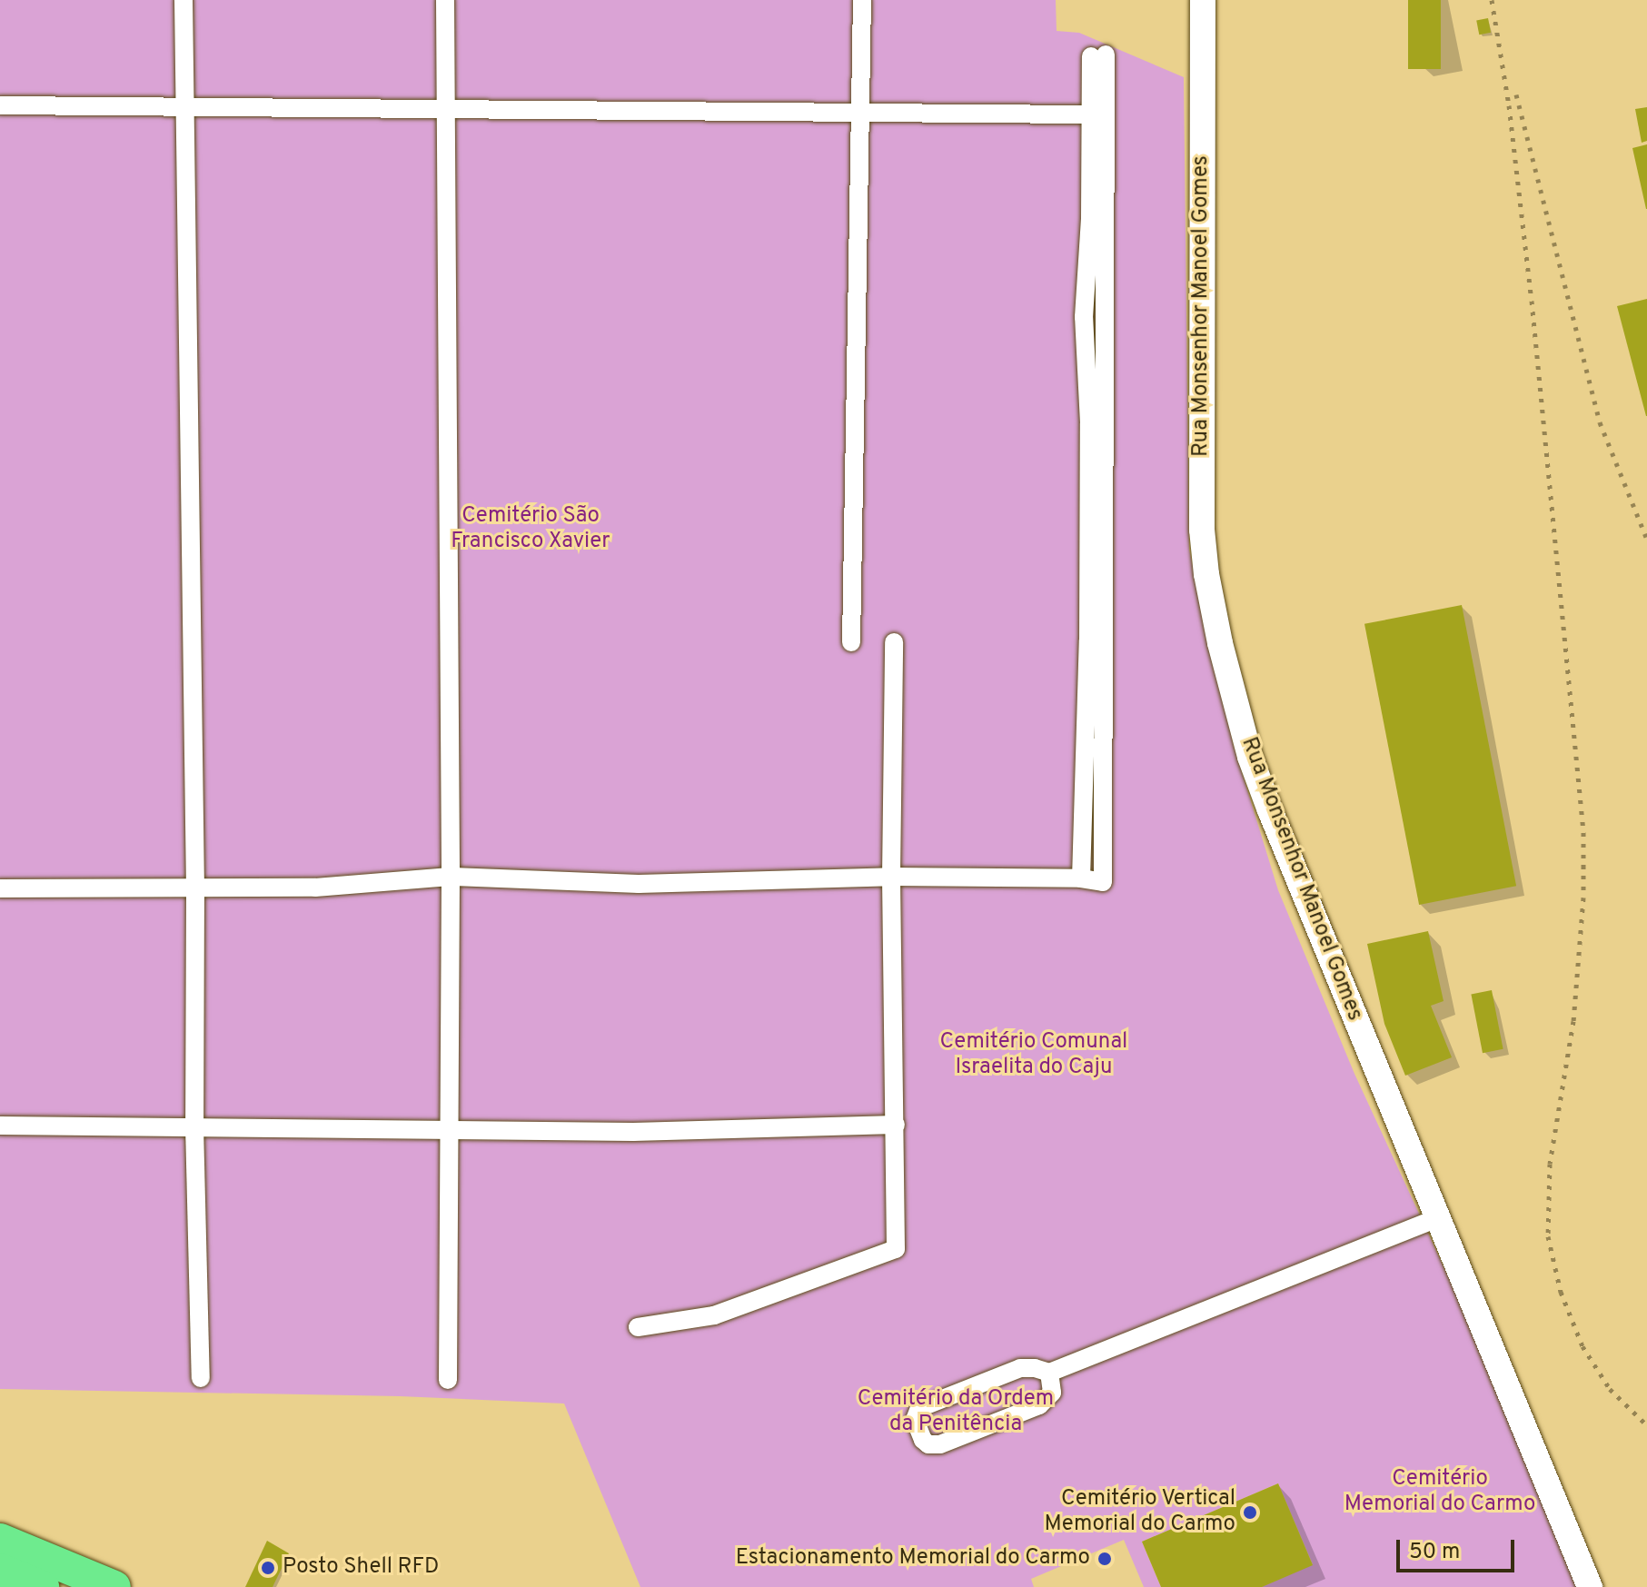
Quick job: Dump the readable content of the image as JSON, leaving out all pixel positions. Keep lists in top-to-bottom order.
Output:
{
  "streets": {
    "street": ["Rua Monsenhor Manoel Gomes"]
  },
  "parks": [
    "Cemitério São Francisco Xavier",
    "Cemitério Comunal Israelita do Caju",
    "Cemitério da Ordem da Penitência",
    "Cemitério Memorial do Carmo"
  ],
  "places": ["Cemitério Vertical Memorial do Carmo", "Estacionamento Memorial do Carmo", "Posto Shell RFD"],
  "scale_bar": "50 m"
}
